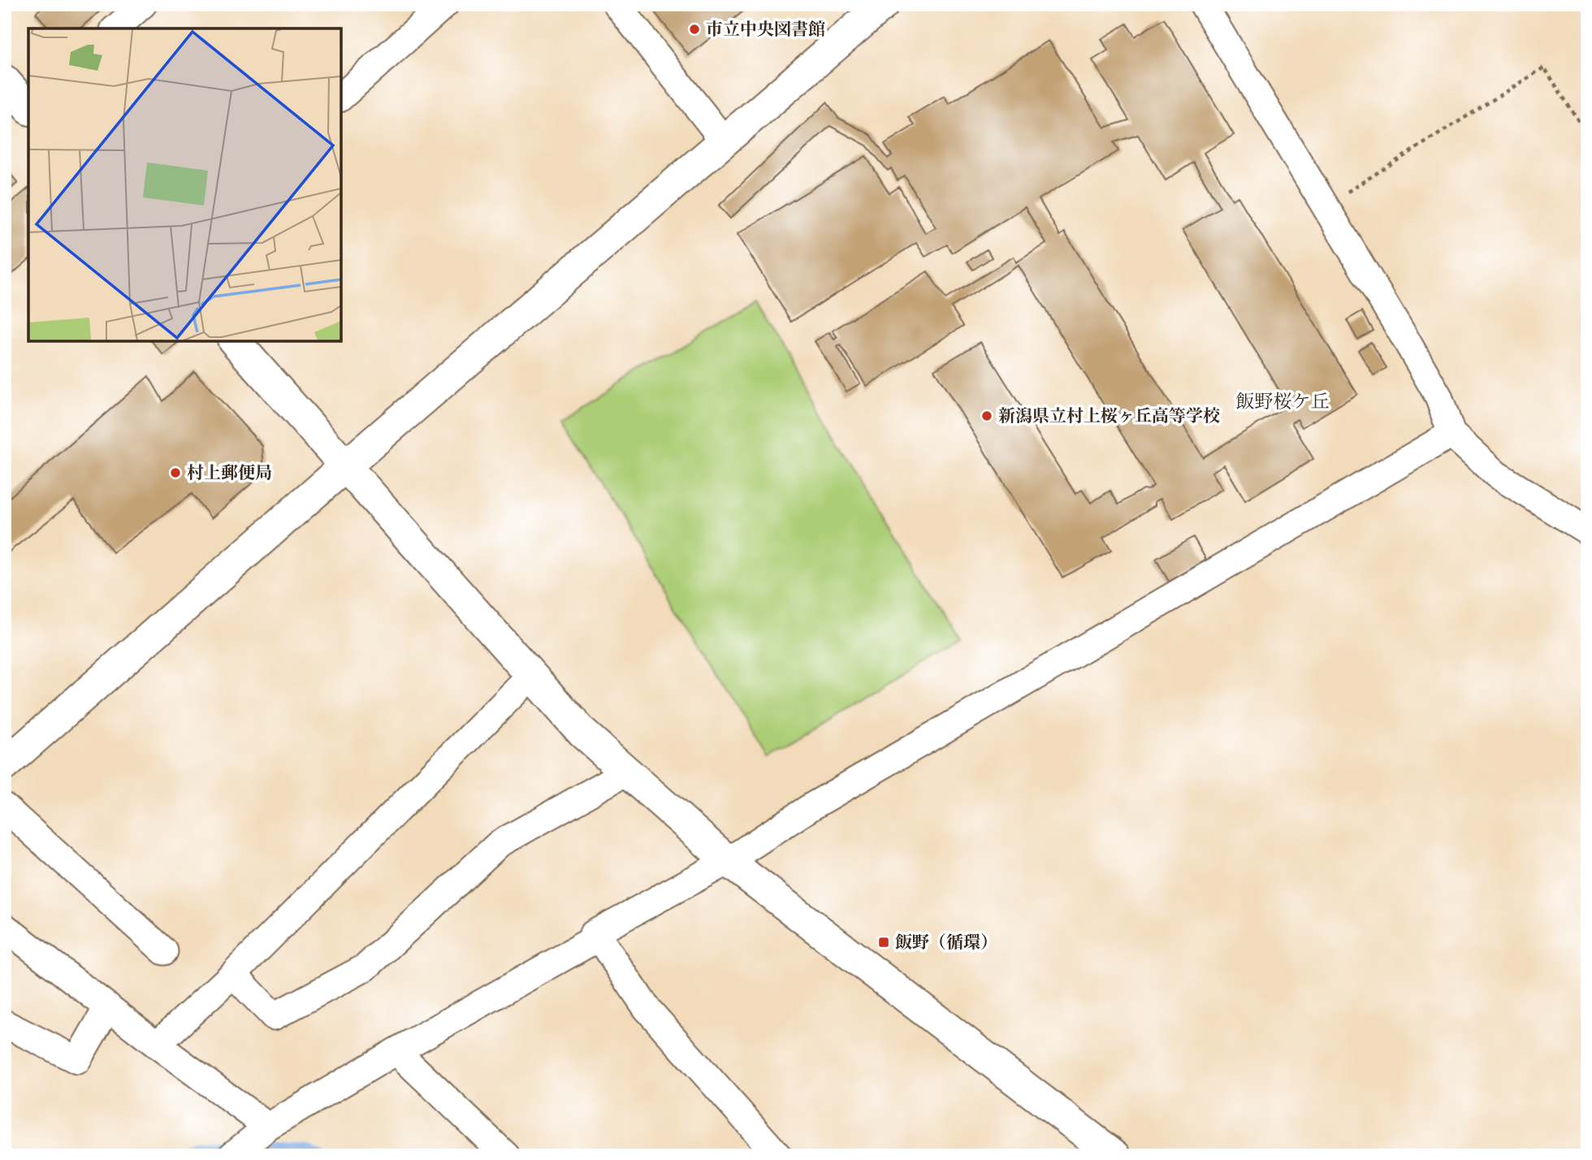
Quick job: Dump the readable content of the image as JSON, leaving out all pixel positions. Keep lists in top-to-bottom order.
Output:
{
  "districts": ["飯野桜ケ丘"],
  "places": {
    "other": ["市立中央図書館", "新潟県立村上桜ヶ丘高等学校", "村上郵便局"],
    "transit": ["飯野（循環）"]
  }
}
